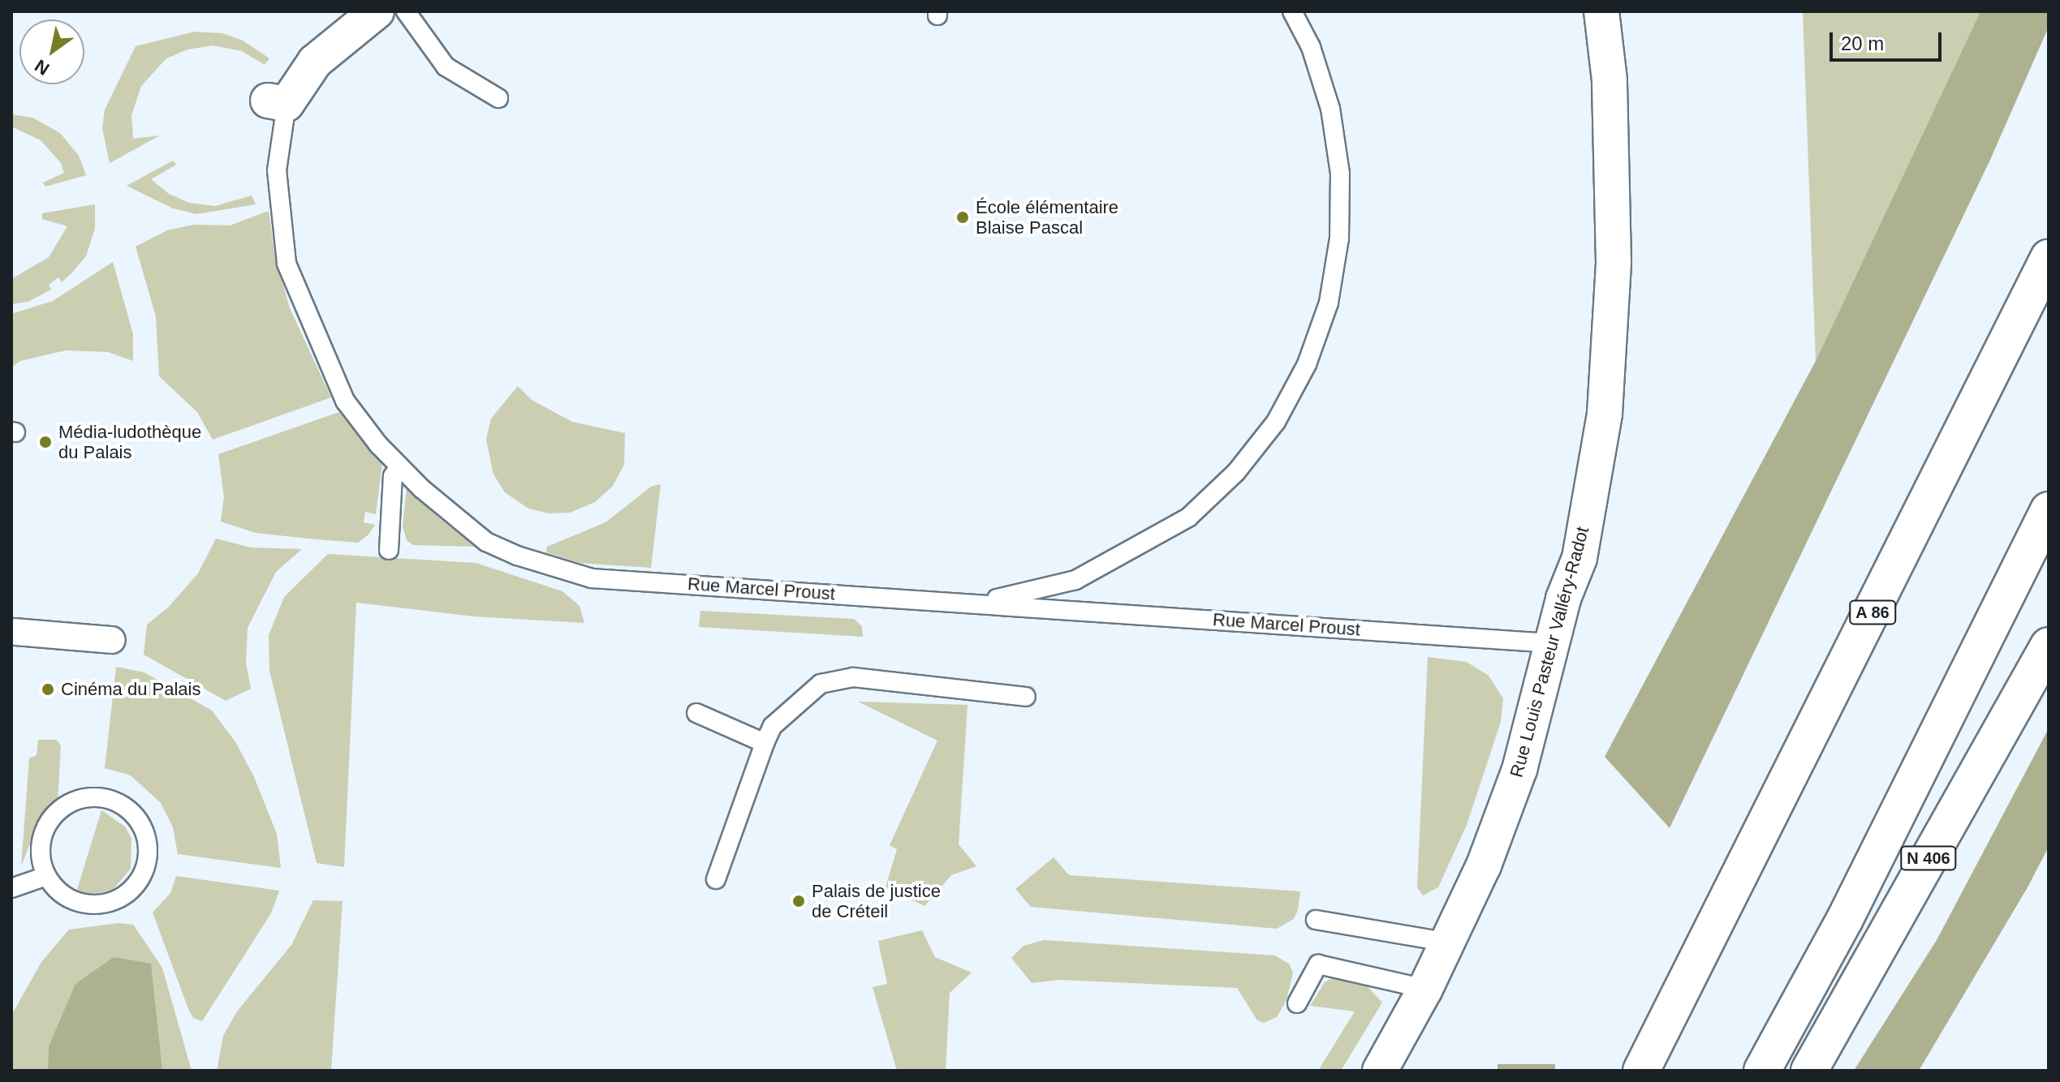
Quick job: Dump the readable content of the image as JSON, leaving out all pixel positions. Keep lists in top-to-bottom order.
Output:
{
  "streets": {
    "highway": ["A 86", "N 406"],
    "street": ["Rue Louis Pasteur Valléry-Radot"],
    "lane": ["Rue Marcel Proust"]
  },
  "crossings": [
    ["Rue Marcel Proust", "Rue Louis Pasteur Valléry-Radot"]
  ],
  "places": [
    "École élémentaire Blaise Pascal",
    "Média-ludothèque du Palais",
    "Cinéma du Palais",
    "Palais de justice de Créteil"
  ],
  "scale_bar": "20 m",
  "north": "bottom left"
}
